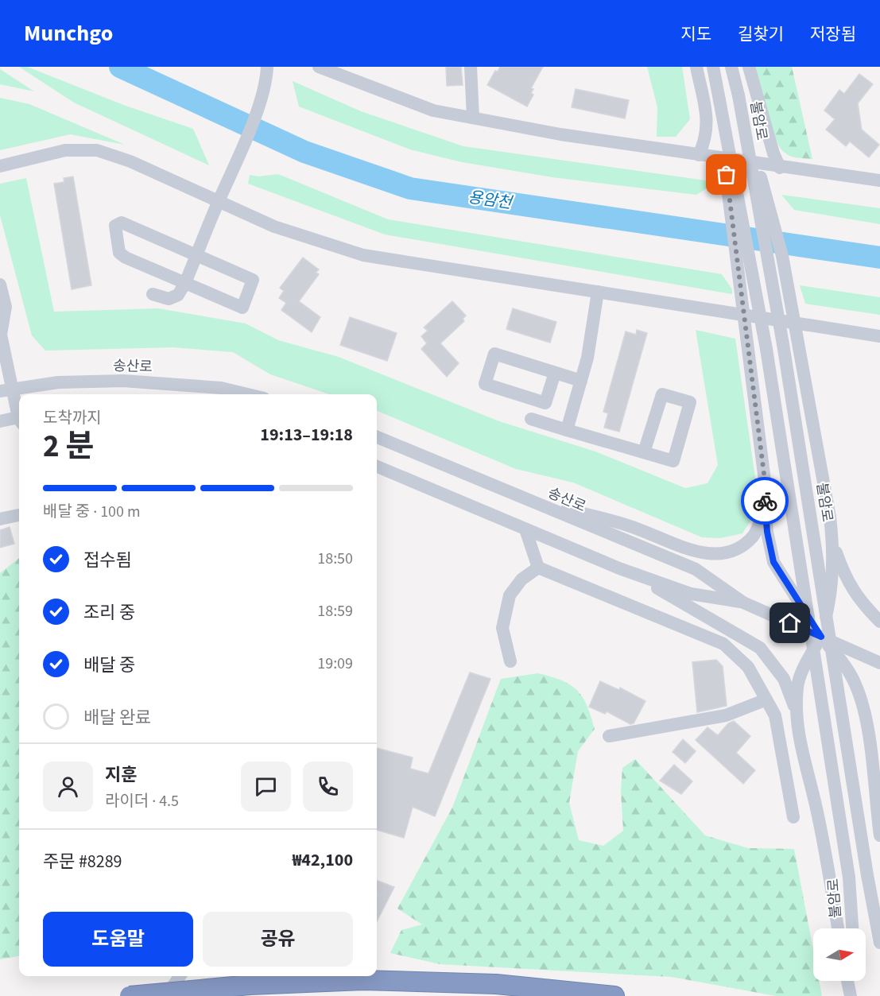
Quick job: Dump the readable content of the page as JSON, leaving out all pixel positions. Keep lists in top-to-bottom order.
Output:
{
  "streets": {
    "street": ["불암로", "송산로"]
  },
  "water": ["용암천"],
  "north": "right",
  "page": {
    "header": "Munchgo",
    "nav": ["지도", "길찾기", "저장됨"],
    "heading": ["2 분", "도착까지", "19:13–19:18"],
    "panel": [
      "지훈",
      "라이더 · 4.5",
      "주문 #8289",
      "₩42,100"
    ],
    "bar": "배달 중 · 100 m",
    "list": [
      ["접수됨", "18:50"],
      ["조리 중", "18:59"],
      ["배달 중", "19:09"],
      "배달 완료"
    ],
    "buttons": ["도움말", "공유"]
  }
}
